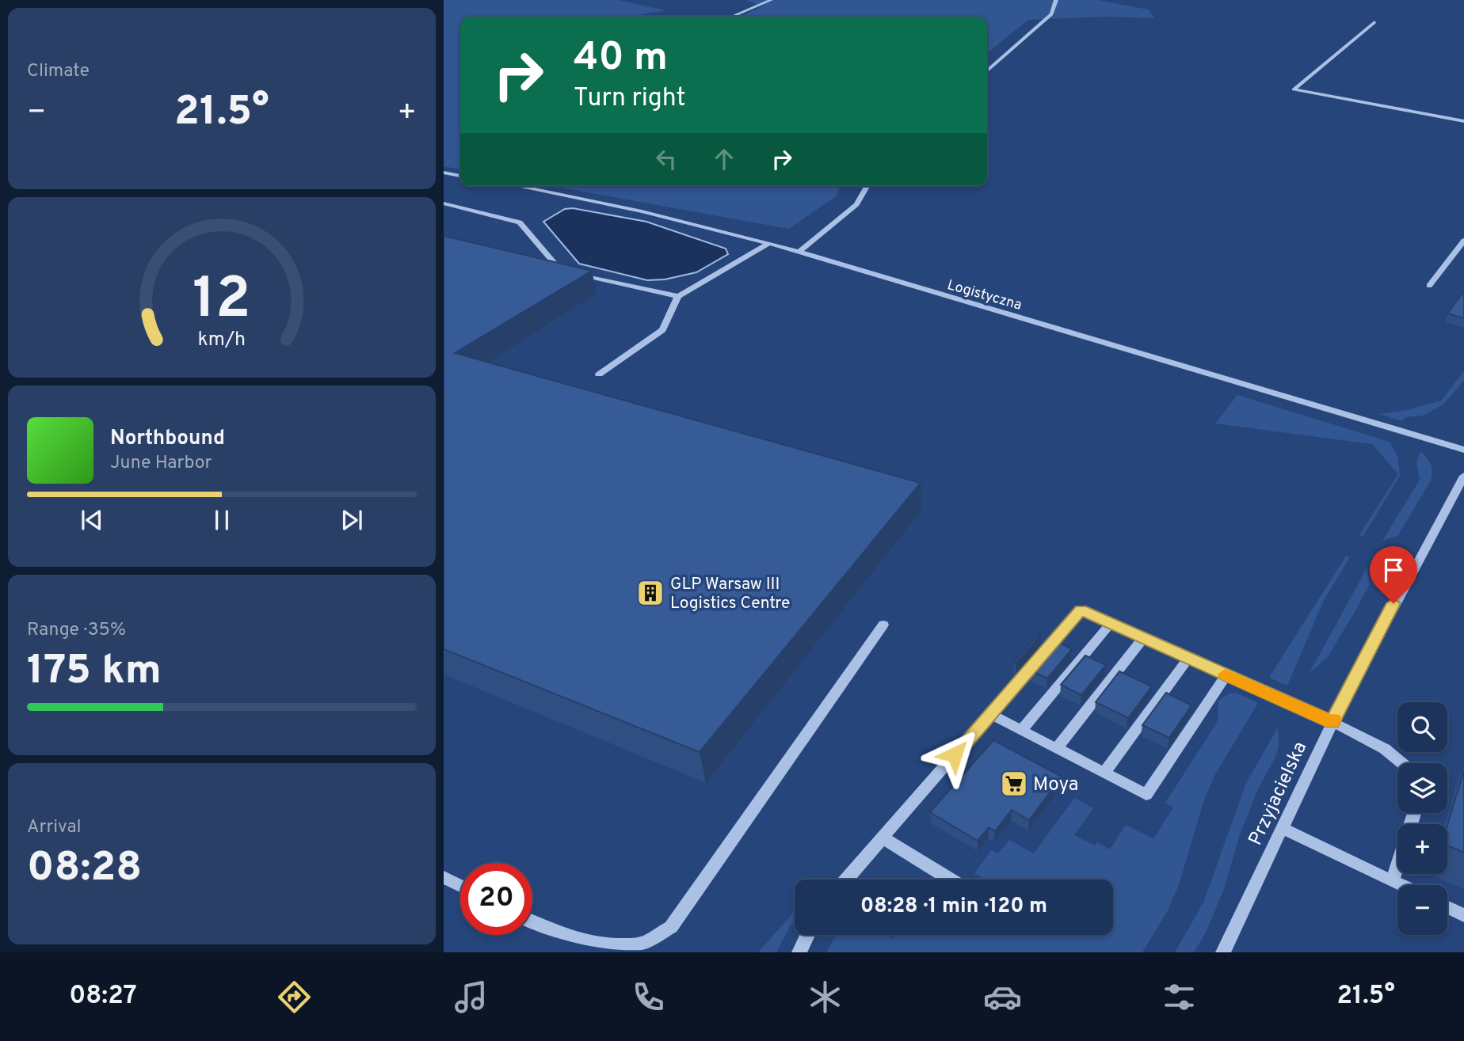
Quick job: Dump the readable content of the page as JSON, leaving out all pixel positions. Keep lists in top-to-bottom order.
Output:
{
  "streets": {
    "street": ["Logistyczna", "Przyjacielska"]
  },
  "places": {
    "building": ["GLP Warsaw III Logistics Centre"],
    "supermarket": ["Moya"]
  },
  "page": {
    "tile": [
      "Climate",
      ["Range · 35%", "175 km"],
      ["Arrival", "08:28"]
    ],
    "turn": ["40 m", "Turn right"],
    "heat": ["−", "21.5°", "+"],
    "song": ["Northbound", "June Harbor"],
    "map_buttons": ["+", "−"],
    "limit": "20",
    "trip": "08:28 · 1 min · 120 m",
    "tabs": ["08:27", "21.5°"],
    "gauge": ["12", "km/h"]
  }
}
